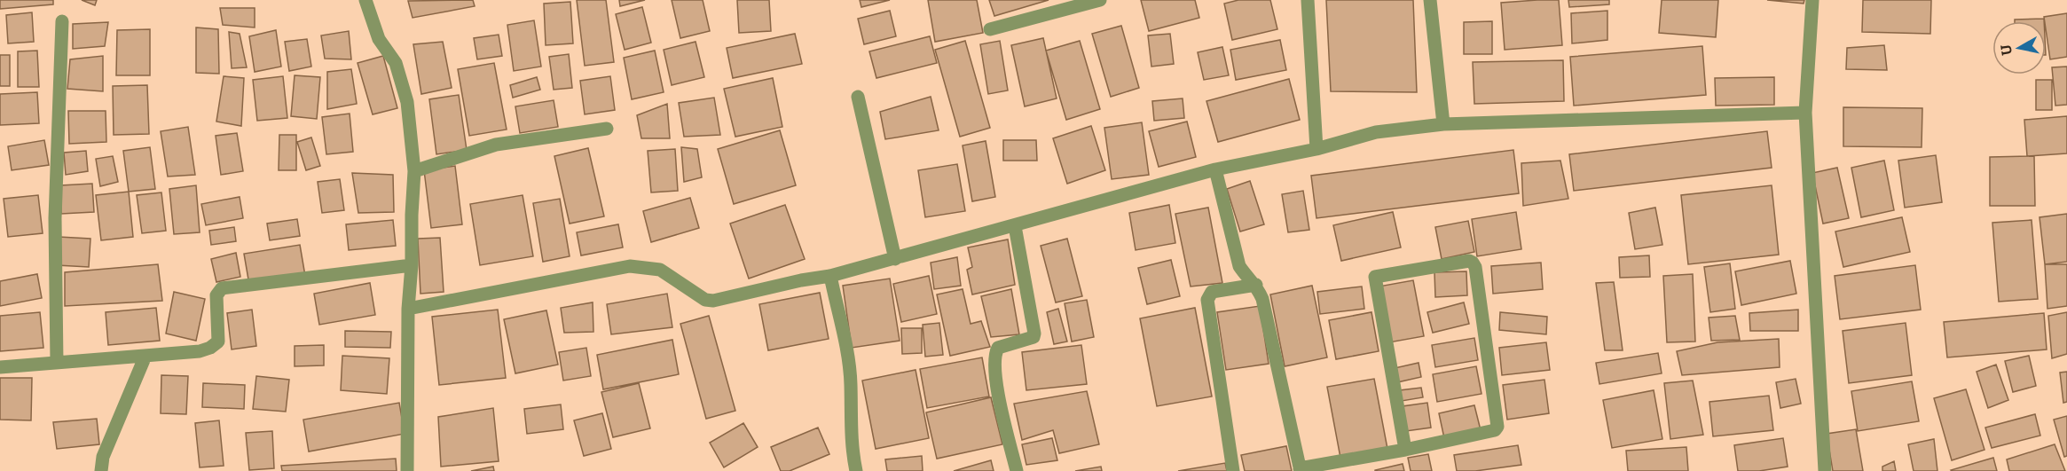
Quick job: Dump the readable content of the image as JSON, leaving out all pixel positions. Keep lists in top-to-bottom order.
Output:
{
  "north": "left"
}
